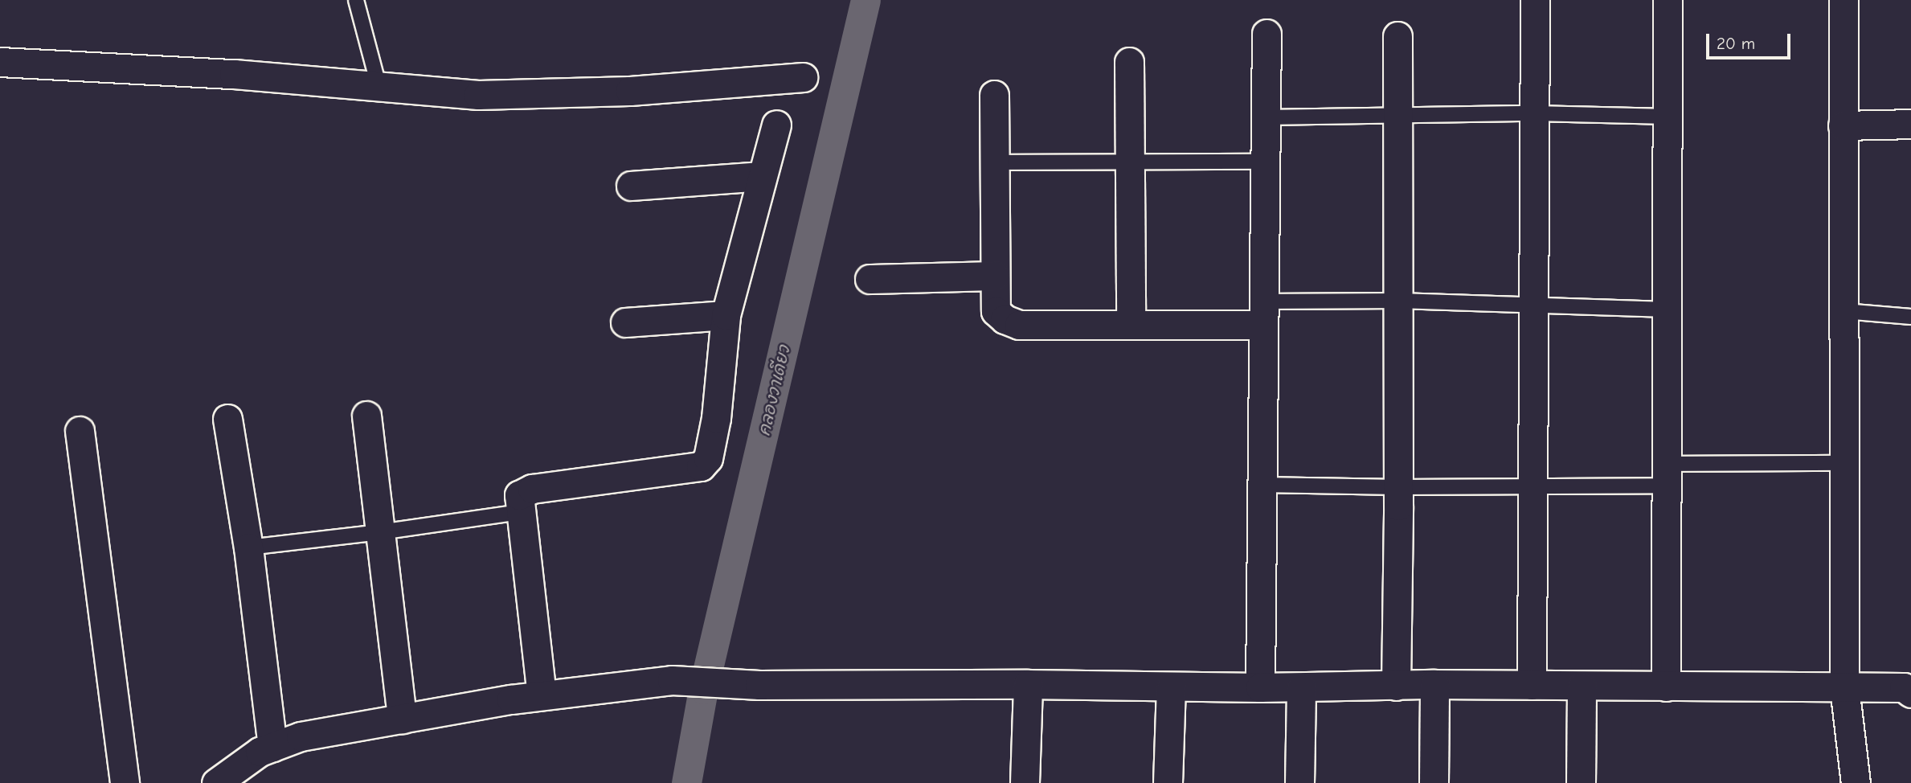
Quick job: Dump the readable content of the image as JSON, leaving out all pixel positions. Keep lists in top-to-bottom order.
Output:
{
  "water": ["คลองวาเดียว"],
  "scale_bar": "20 m"
}
